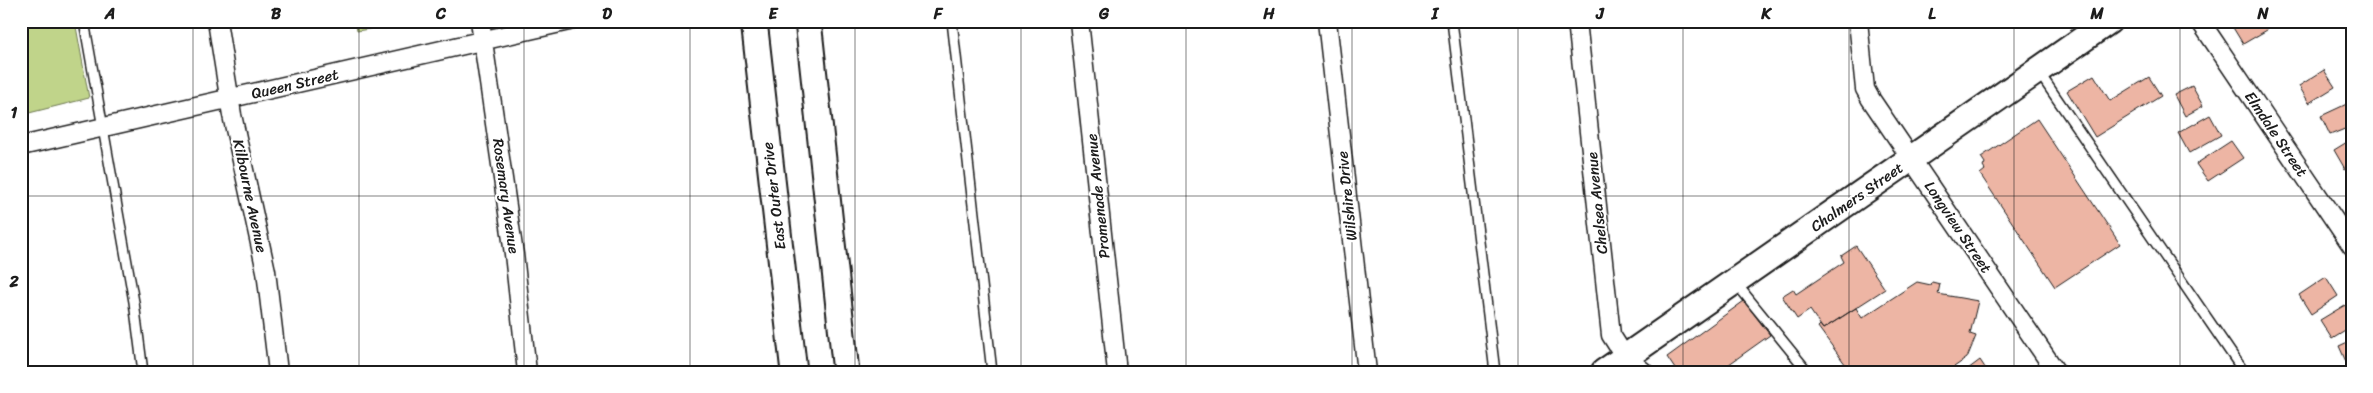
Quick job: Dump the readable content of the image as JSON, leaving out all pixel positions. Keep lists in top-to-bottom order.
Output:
{
  "streets": {
    "street": [
      "Queen Street",
      "Elmdale Street",
      "Kilbourne Avenue",
      "Rosemary Avenue",
      "East Outer Drive",
      "Promenade Avenue",
      "Wilshire Drive",
      "Chalmers Street",
      "Chelsea Avenue",
      "Longview Street"
    ]
  },
  "crossings": [
    ["Queen Street", "Kilbourne Avenue"],
    ["Queen Street", "Rosemary Avenue"],
    ["Chalmers Street", "Chelsea Avenue"],
    ["Chalmers Street", "Longview Street"]
  ],
  "grid": {
    "columns": [
      "A",
      "B",
      "C",
      "D",
      "E",
      "F",
      "G",
      "H",
      "I",
      "J",
      "K",
      "L",
      "M",
      "N"
    ],
    "rows": ["1", "2"]
  }
}
